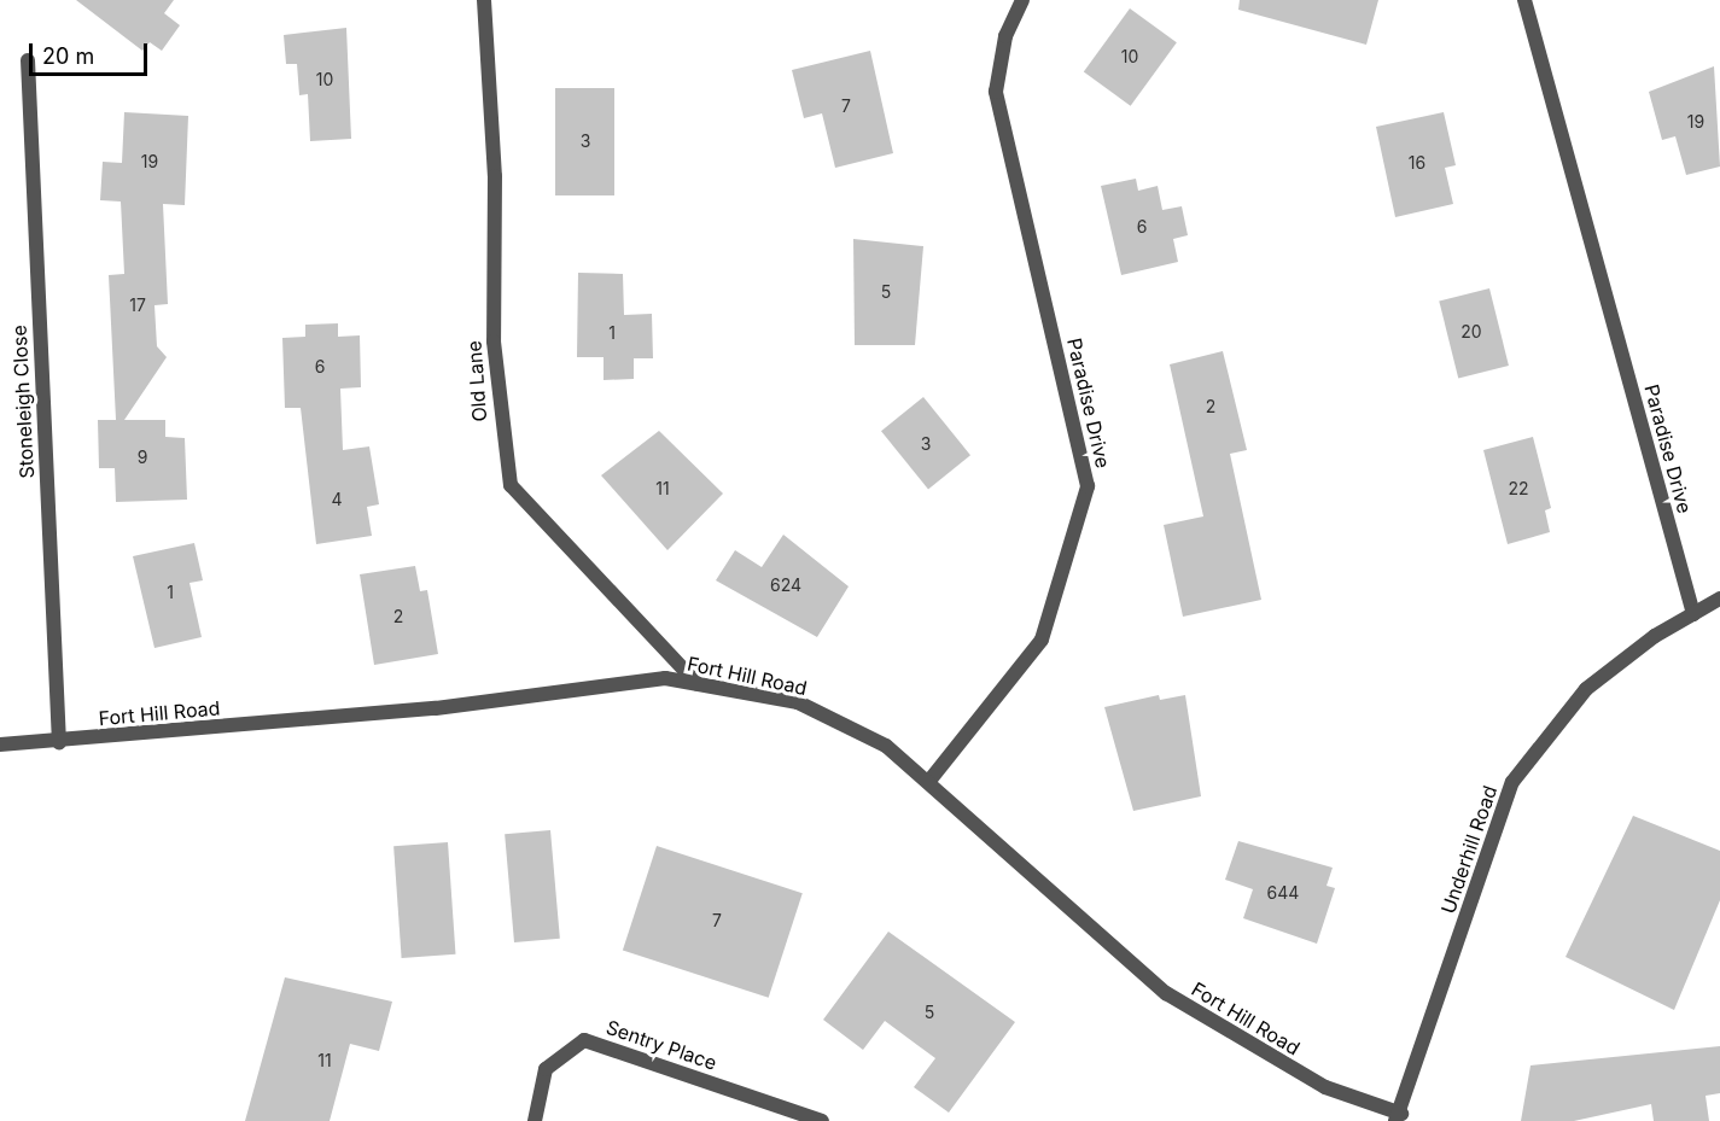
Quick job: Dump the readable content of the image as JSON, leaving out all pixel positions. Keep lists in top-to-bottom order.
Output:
{
  "streets": {
    "street": [
      "Old Lane",
      "Stoneleigh Close",
      "Paradise Drive",
      "Fort Hill Road",
      "Underhill Road",
      "Sentry Place"
    ]
  },
  "crossings": [
    ["Old Lane", "Fort Hill Road"],
    ["Stoneleigh Close", "Fort Hill Road"],
    ["Paradise Drive", "Fort Hill Road"],
    ["Paradise Drive", "Underhill Road"],
    ["Fort Hill Road", "Underhill Road"]
  ],
  "house_numbers": [
    "10",
    "10",
    "7",
    "19",
    "3",
    "19",
    "16",
    "6",
    "5",
    "17",
    "20",
    "1",
    "6",
    "2",
    "3",
    "9",
    "11",
    "22",
    "4",
    "624",
    "1",
    "2",
    "644",
    "7",
    "5",
    "11"
  ],
  "scale_bar": "20 m"
}
